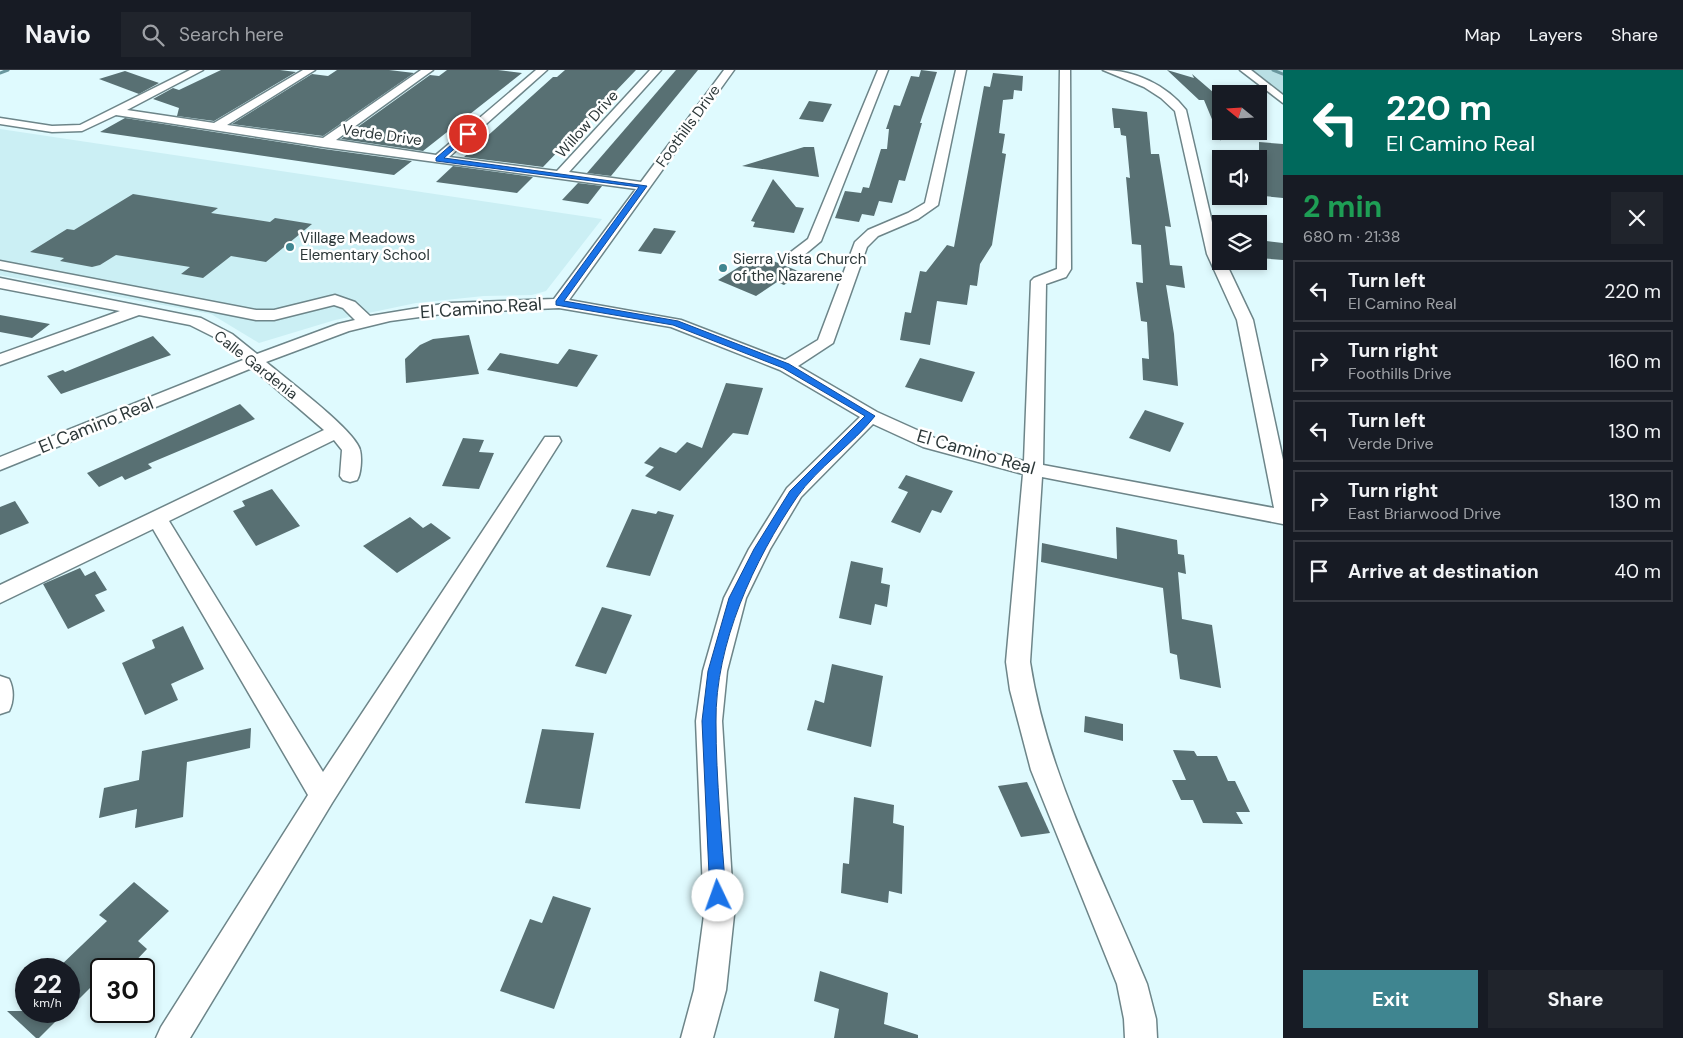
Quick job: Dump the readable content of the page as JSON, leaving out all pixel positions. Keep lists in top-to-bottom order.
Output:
{
  "streets": {
    "street": [
      "Willow Drive",
      "Foothills Drive",
      "Verde Drive",
      "El Camino Real",
      "Calle Gardenia"
    ]
  },
  "crossings": [
    ["Willow Drive", "Verde Drive"],
    ["Foothills Drive", "Verde Drive"],
    ["Foothills Drive", "El Camino Real"],
    ["El Camino Real", "Calle Gardenia"]
  ],
  "places": ["Village Meadows Elementary School", "Sierra Vista Church of the Nazarene"],
  "north": "left",
  "page": {
    "header": "Navio",
    "search": "Search here",
    "nav": ["Map", "Layers", "Share"],
    "turn": ["220 m", "El Camino Real"],
    "heading": ["2 min", "680 m · 21:38"],
    "list": [
      {
        "name": "Turn left",
        "note": "El Camino Real",
        "value": "220 m"
      },
      {
        "name": "Turn right",
        "note": "Foothills Drive",
        "value": "160 m"
      },
      {
        "name": "Turn left",
        "note": "Verde Drive",
        "value": "130 m"
      },
      {
        "name": "Turn right",
        "note": "East Briarwood Drive",
        "value": "130 m"
      },
      {
        "name": "Arrive at destination",
        "value": "40 m"
      }
    ],
    "speed": "22 km/h",
    "limit": "30",
    "buttons": ["Exit", "Share"]
  }
}
